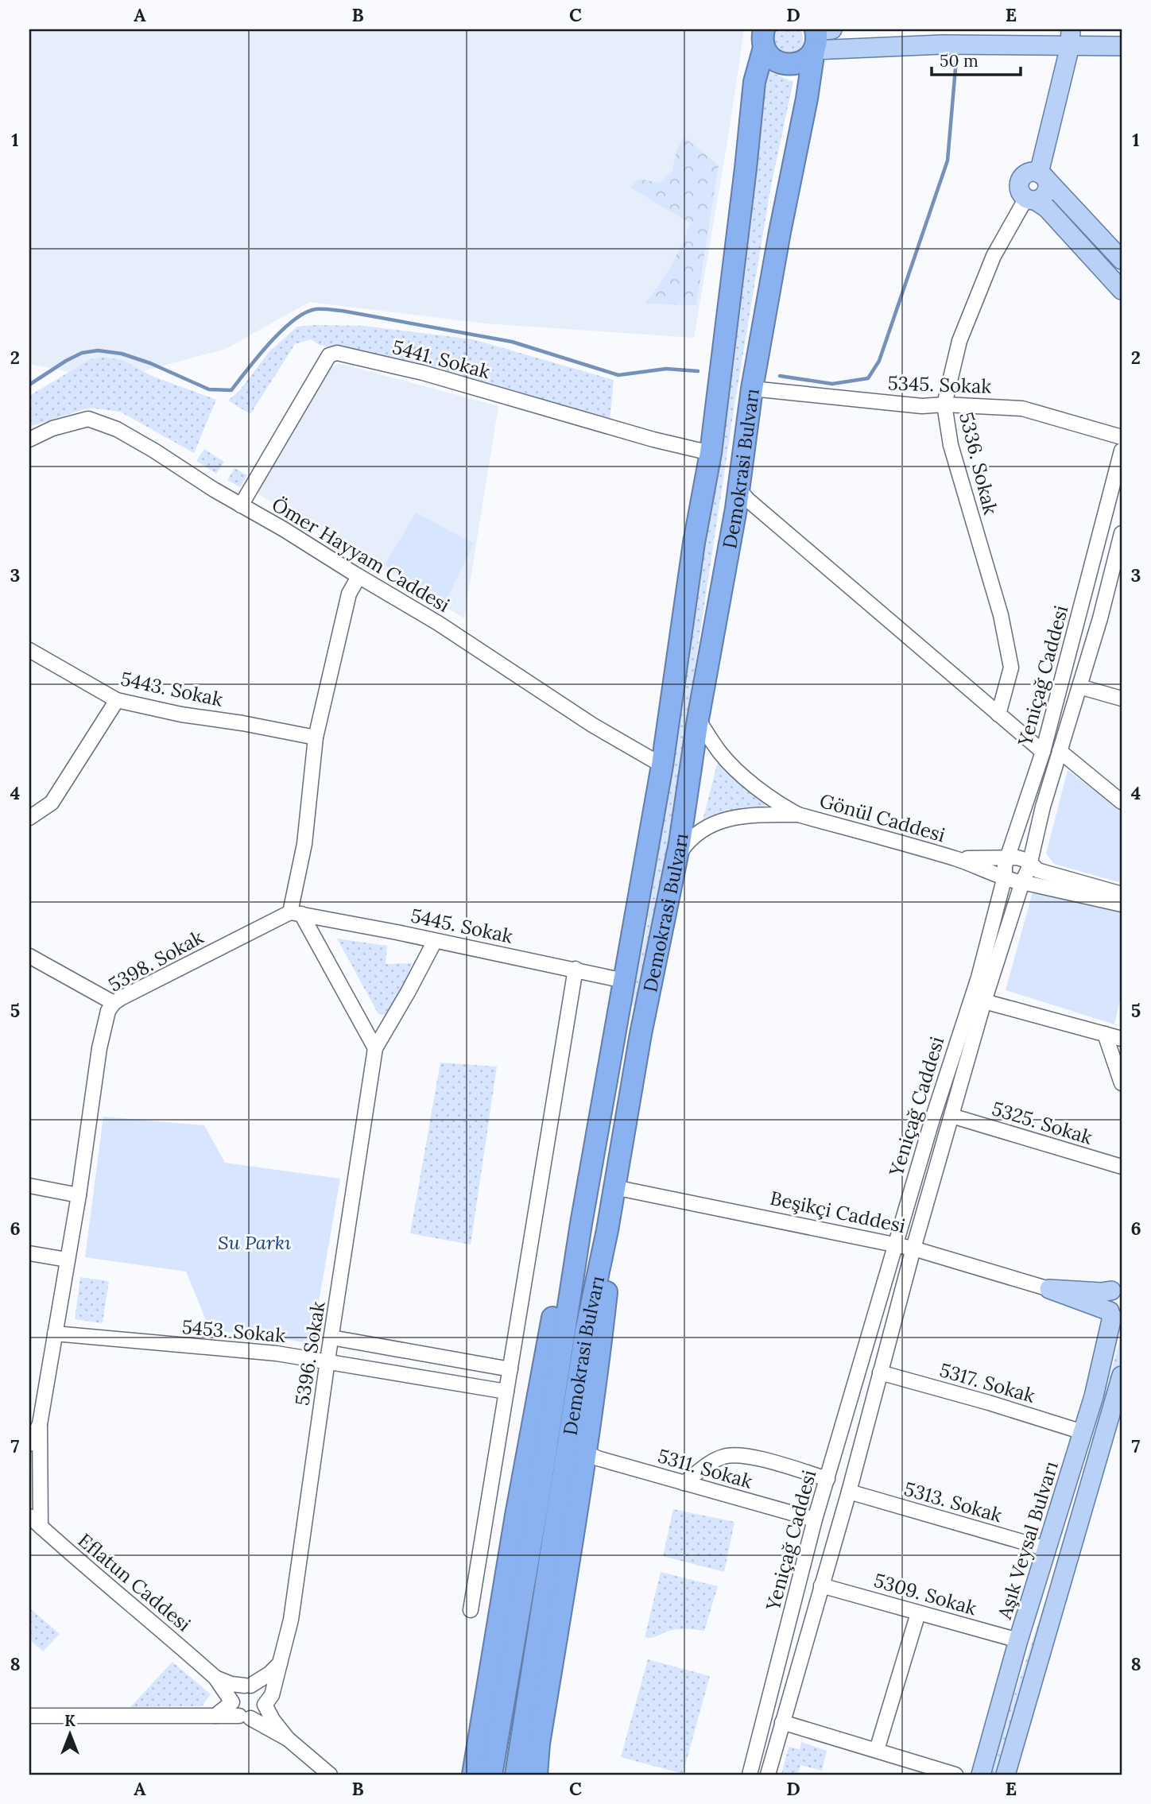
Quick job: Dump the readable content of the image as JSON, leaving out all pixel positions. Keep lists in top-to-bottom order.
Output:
{
  "streets": {
    "highway": ["Demokrasi Bulvarı"],
    "main road": ["Beşikçi Caddesi", "Aşık Veysal Bulvarı"],
    "street": [
      "5441. Sokak",
      "5345. Sokak",
      "5336. Sokak",
      "Ömer Hayyam Caddesi",
      "Yeniçağ Caddesi",
      "5443. Sokak",
      "Gönül Caddesi",
      "5445. Sokak",
      "5398. Sokak",
      "5325. Sokak",
      "5453. Sokak",
      "5396. Sokak",
      "5317. Sokak",
      "5311. Sokak",
      "5313. Sokak",
      "Eflatun Caddesi",
      "5309. Sokak"
    ]
  },
  "crossings": [
    ["5441. Sokak", "Demokrasi Bulvarı"],
    ["5441. Sokak", "Ömer Hayyam Caddesi"],
    ["5345. Sokak", "5336. Sokak"],
    ["5345. Sokak", "Demokrasi Bulvarı"],
    ["Demokrasi Bulvarı", "Ömer Hayyam Caddesi"],
    ["Demokrasi Bulvarı", "5445. Sokak"],
    ["Demokrasi Bulvarı", "Beşikçi Caddesi"],
    ["Yeniçağ Caddesi", "Gönül Caddesi"],
    ["Yeniçağ Caddesi", "5325. Sokak"],
    ["Yeniçağ Caddesi", "Beşikçi Caddesi"],
    ["Yeniçağ Caddesi", "5317. Sokak"],
    ["Yeniçağ Caddesi", "5311. Sokak"],
    ["Yeniçağ Caddesi", "5313. Sokak"],
    ["Yeniçağ Caddesi", "5309. Sokak"],
    ["5445. Sokak", "5398. Sokak"],
    ["5398. Sokak", "5453. Sokak"],
    ["5398. Sokak", "Eflatun Caddesi"],
    ["Beşikçi Caddesi", "Aşık Veysal Bulvarı"],
    ["5453. Sokak", "5396. Sokak"],
    ["5317. Sokak", "Aşık Veysal Bulvarı"],
    ["5313. Sokak", "Aşık Veysal Bulvarı"],
    ["Aşık Veysal Bulvarı", "5309. Sokak"]
  ],
  "parks": ["Su Parkı"],
  "scale_bar": "50 m",
  "north": "top",
  "grid": {
    "columns": [
      "A",
      "B",
      "C",
      "D",
      "E"
    ],
    "rows": [
      "1",
      "2",
      "3",
      "4",
      "5",
      "6",
      "7",
      "8"
    ]
  }
}
